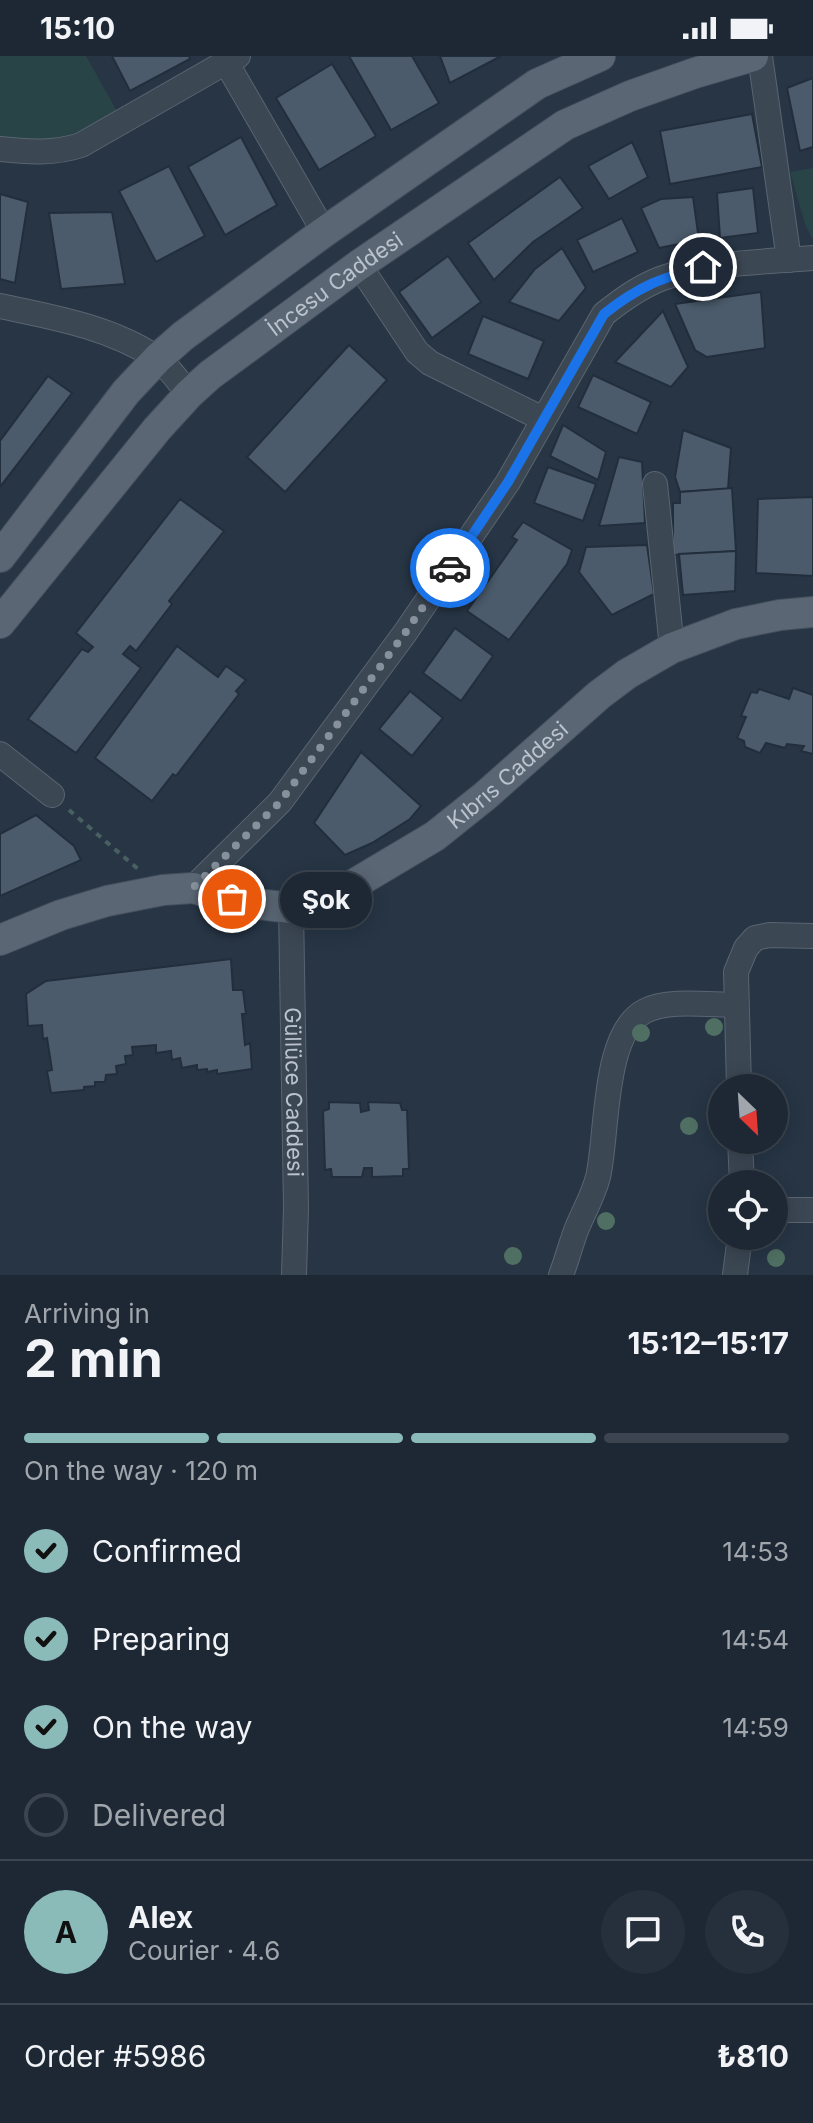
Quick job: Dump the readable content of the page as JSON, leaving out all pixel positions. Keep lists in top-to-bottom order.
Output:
{
  "streets": {
    "main road": ["İncesu Caddesi", "Kıbrıs Caddesi"],
    "street": ["Güllüce Caddesi"]
  },
  "crossings": [
    ["Kıbrıs Caddesi", "Güllüce Caddesi"]
  ],
  "places": ["Şok"],
  "north": "bottom right",
  "page": {
    "status": "15:10",
    "bubble": "Şok",
    "heading": ["2 min", "Arriving in", "15:12–15:17"],
    "panel": [
      "Alex",
      "Courier · 4.6",
      "Order #5986",
      "₺810"
    ],
    "bar": "On the way · 120 m",
    "list": [
      ["Confirmed", "14:53"],
      ["Preparing", "14:54"],
      ["On the way", "14:59"],
      "Delivered"
    ],
    "round": "A"
  }
}
